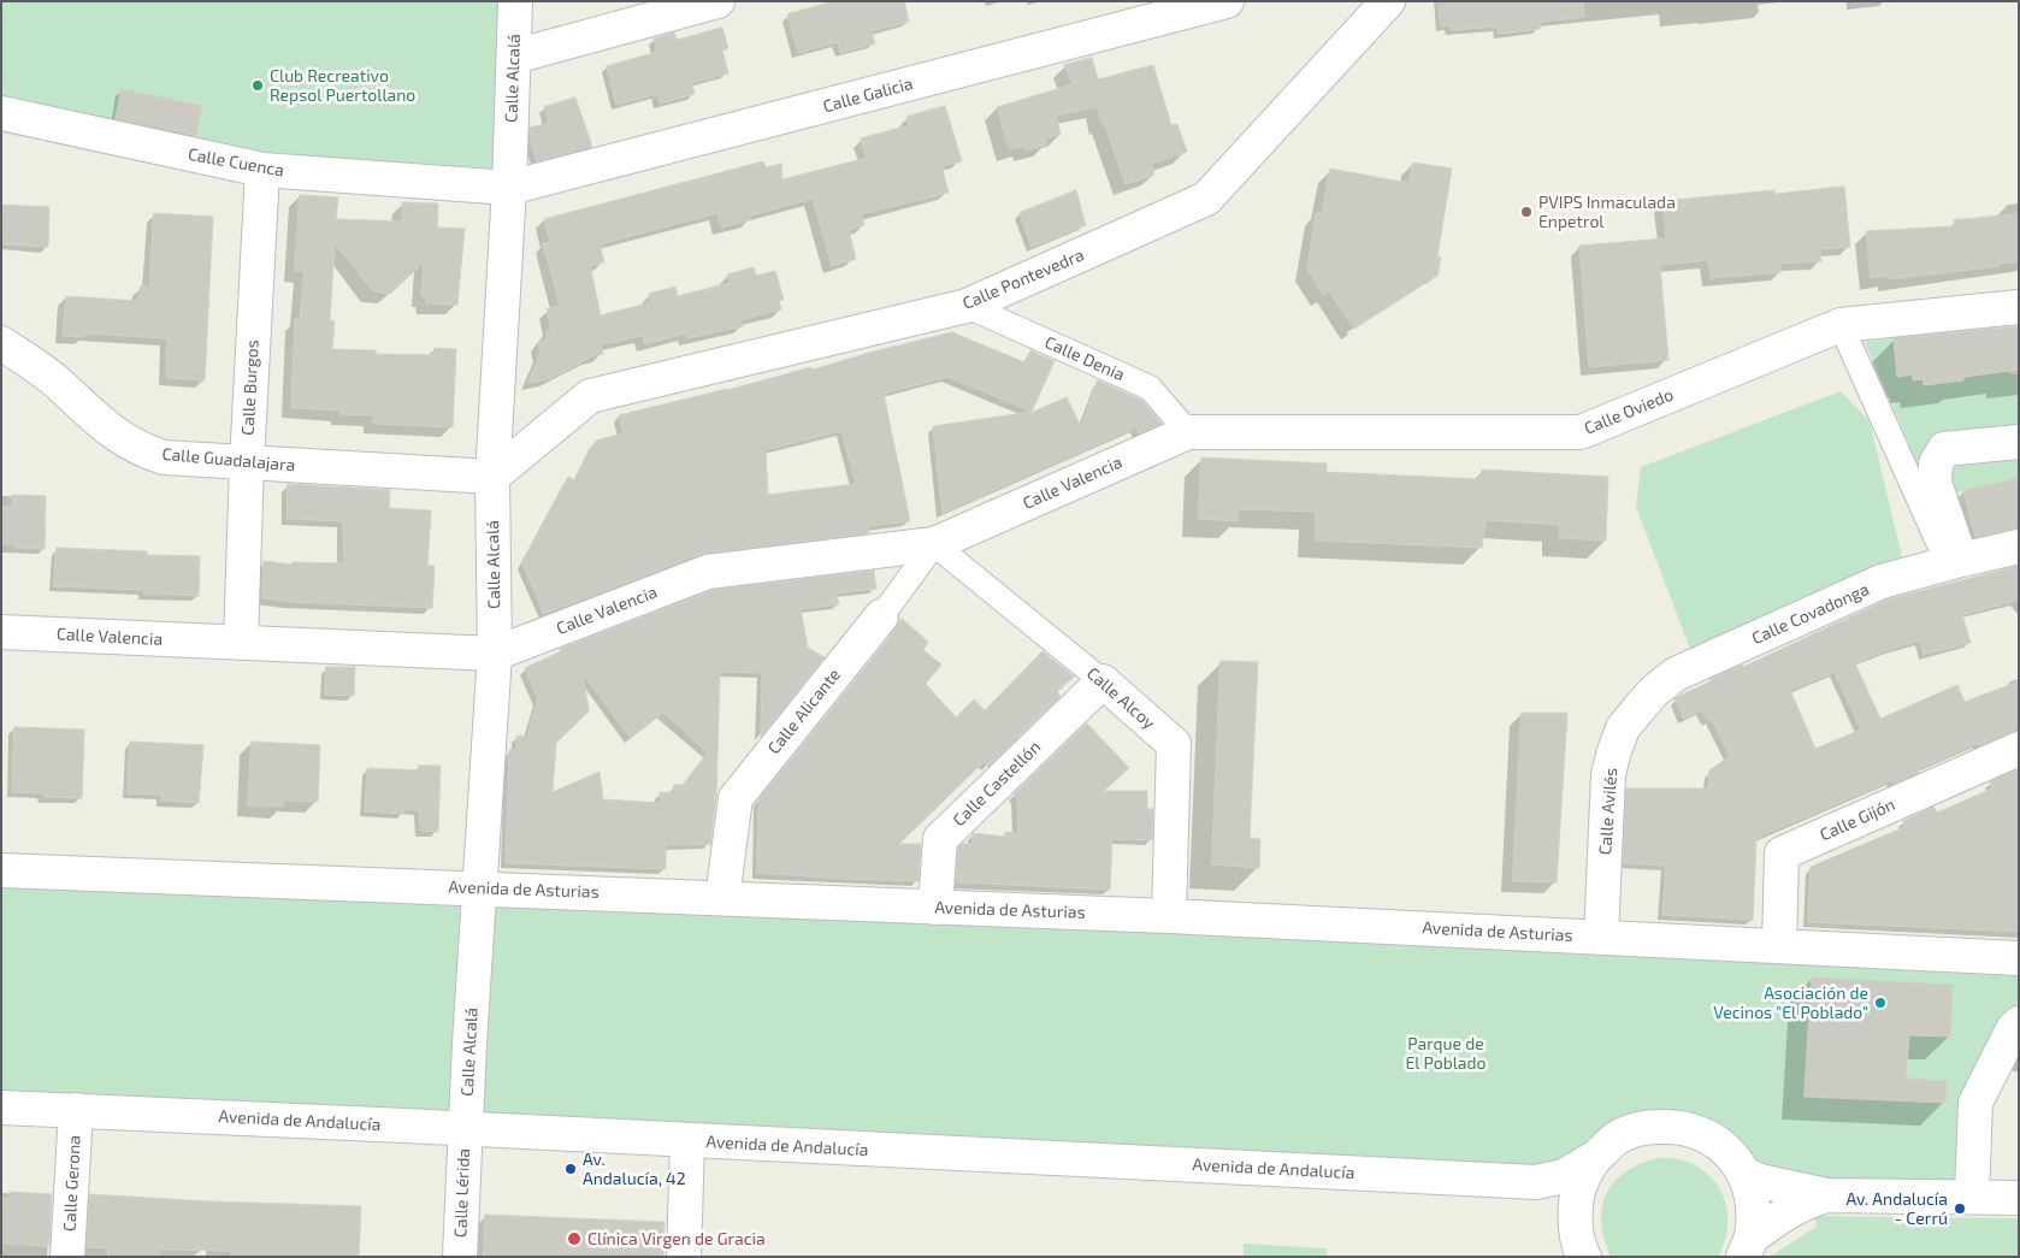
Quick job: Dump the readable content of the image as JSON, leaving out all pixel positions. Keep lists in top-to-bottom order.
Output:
{
  "streets": {
    "street": [
      "Calle Alcalá",
      "Calle Galicia",
      "Calle Cuenca",
      "Calle Pontevedra",
      "Calle Denia",
      "Calle Burgos",
      "Calle Oviedo",
      "Calle Guadalajara",
      "Calle Valencia",
      "Calle Covadonga",
      "Calle Alcoy",
      "Calle Alicante",
      "Calle Castellón",
      "Calle Avilés",
      "Calle Gijón",
      "Avenida de Asturias",
      "Avenida de Andalucía",
      "Calle Gerona",
      "Calle Lérida"
    ]
  },
  "crossings": [
    ["Calle Alcalá", "Calle Galicia"],
    ["Calle Alcalá", "Calle Cuenca"],
    ["Calle Alcalá", "Calle Pontevedra"],
    ["Calle Alcalá", "Calle Guadalajara"],
    ["Calle Alcalá", "Calle Valencia"],
    ["Calle Alcalá", "Avenida de Asturias"],
    ["Calle Alcalá", "Avenida de Andalucía"],
    ["Calle Alcalá", "Calle Lérida"],
    ["Calle Galicia", "Calle Cuenca"],
    ["Calle Cuenca", "Calle Burgos"],
    ["Calle Pontevedra", "Calle Denia"],
    ["Calle Pontevedra", "Calle Guadalajara"],
    ["Calle Denia", "Calle Oviedo"],
    ["Calle Denia", "Calle Valencia"],
    ["Calle Burgos", "Calle Guadalajara"],
    ["Calle Burgos", "Calle Valencia"],
    ["Calle Oviedo", "Calle Valencia"],
    ["Calle Valencia", "Calle Alcoy"],
    ["Calle Valencia", "Calle Alicante"],
    ["Calle Covadonga", "Calle Avilés"],
    ["Calle Alcoy", "Calle Alicante"],
    ["Calle Alcoy", "Calle Castellón"],
    ["Calle Alcoy", "Avenida de Asturias"],
    ["Calle Alicante", "Avenida de Asturias"],
    ["Calle Castellón", "Avenida de Asturias"],
    ["Calle Avilés", "Avenida de Asturias"],
    ["Calle Gijón", "Avenida de Asturias"],
    ["Avenida de Andalucía", "Calle Gerona"],
    ["Avenida de Andalucía", "Calle Lérida"]
  ],
  "parks": ["Parque de El Poblado"],
  "places": [
    "Club Recreativo Repsol Puertollano",
    "PVIPS Inmaculada Enpetrol",
    "Asociación de Vecinos \"El Poblado\"",
    "Av. Andalucía, 42",
    "Av. Andalucía - Cerrú",
    "Clínica Virgen de Gracia"
  ]
}
